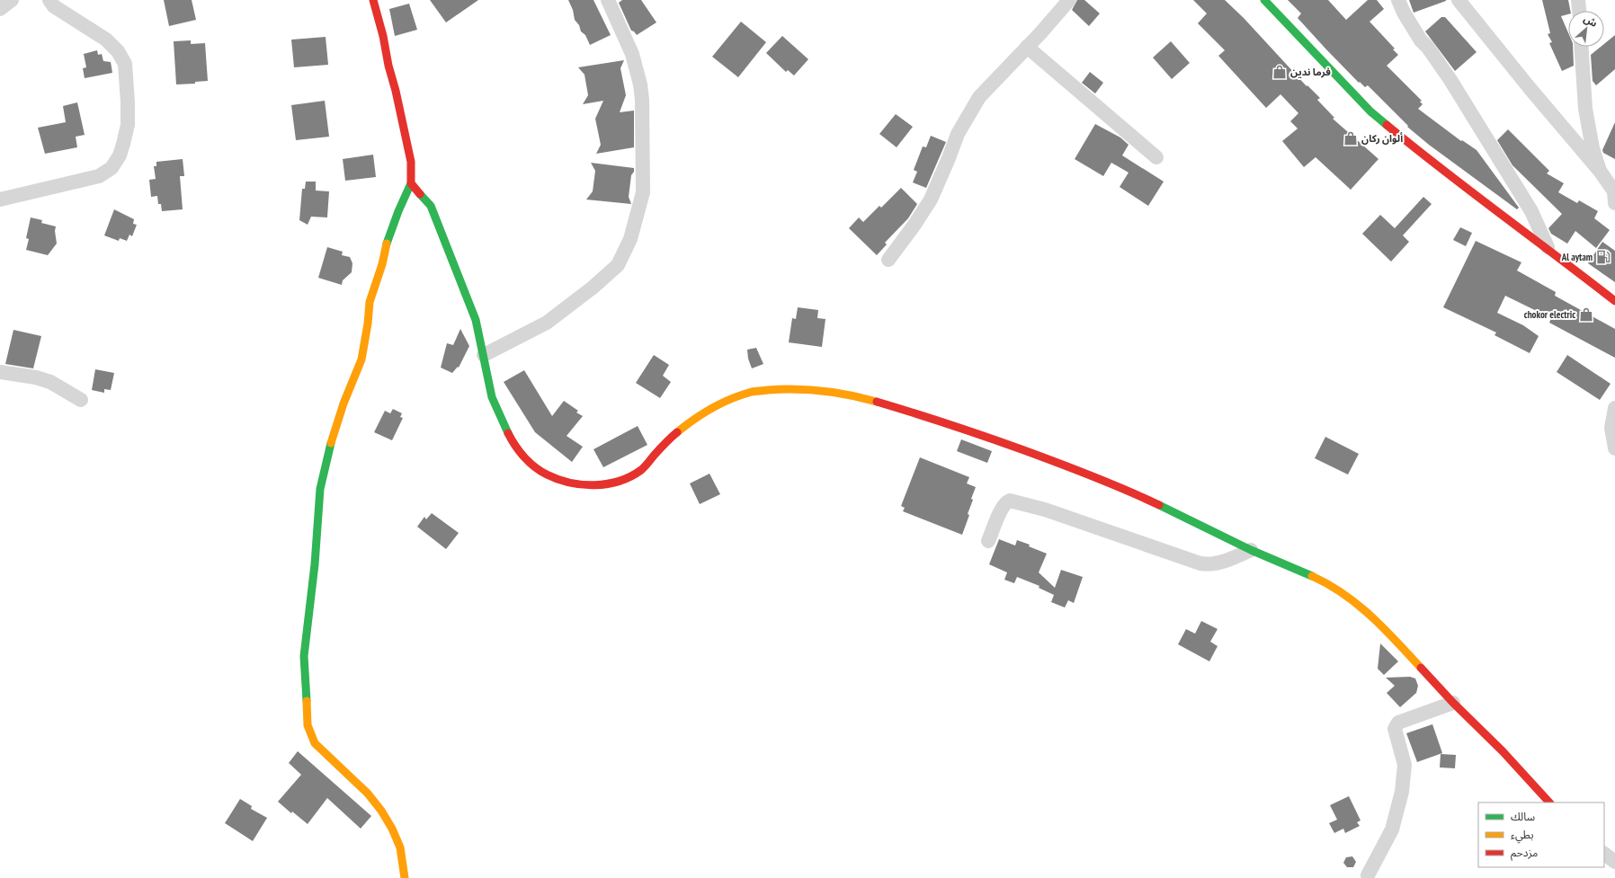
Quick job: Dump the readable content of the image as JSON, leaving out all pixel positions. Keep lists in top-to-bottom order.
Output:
{
  "places": {
    "shop": ["فرما ندين", "ألوان ركان", "chokor electric"],
    "fuel station": ["Al aytam"]
  },
  "legend": ["سالك", "بطيء", "مزدحم"],
  "north": "top right"
}
